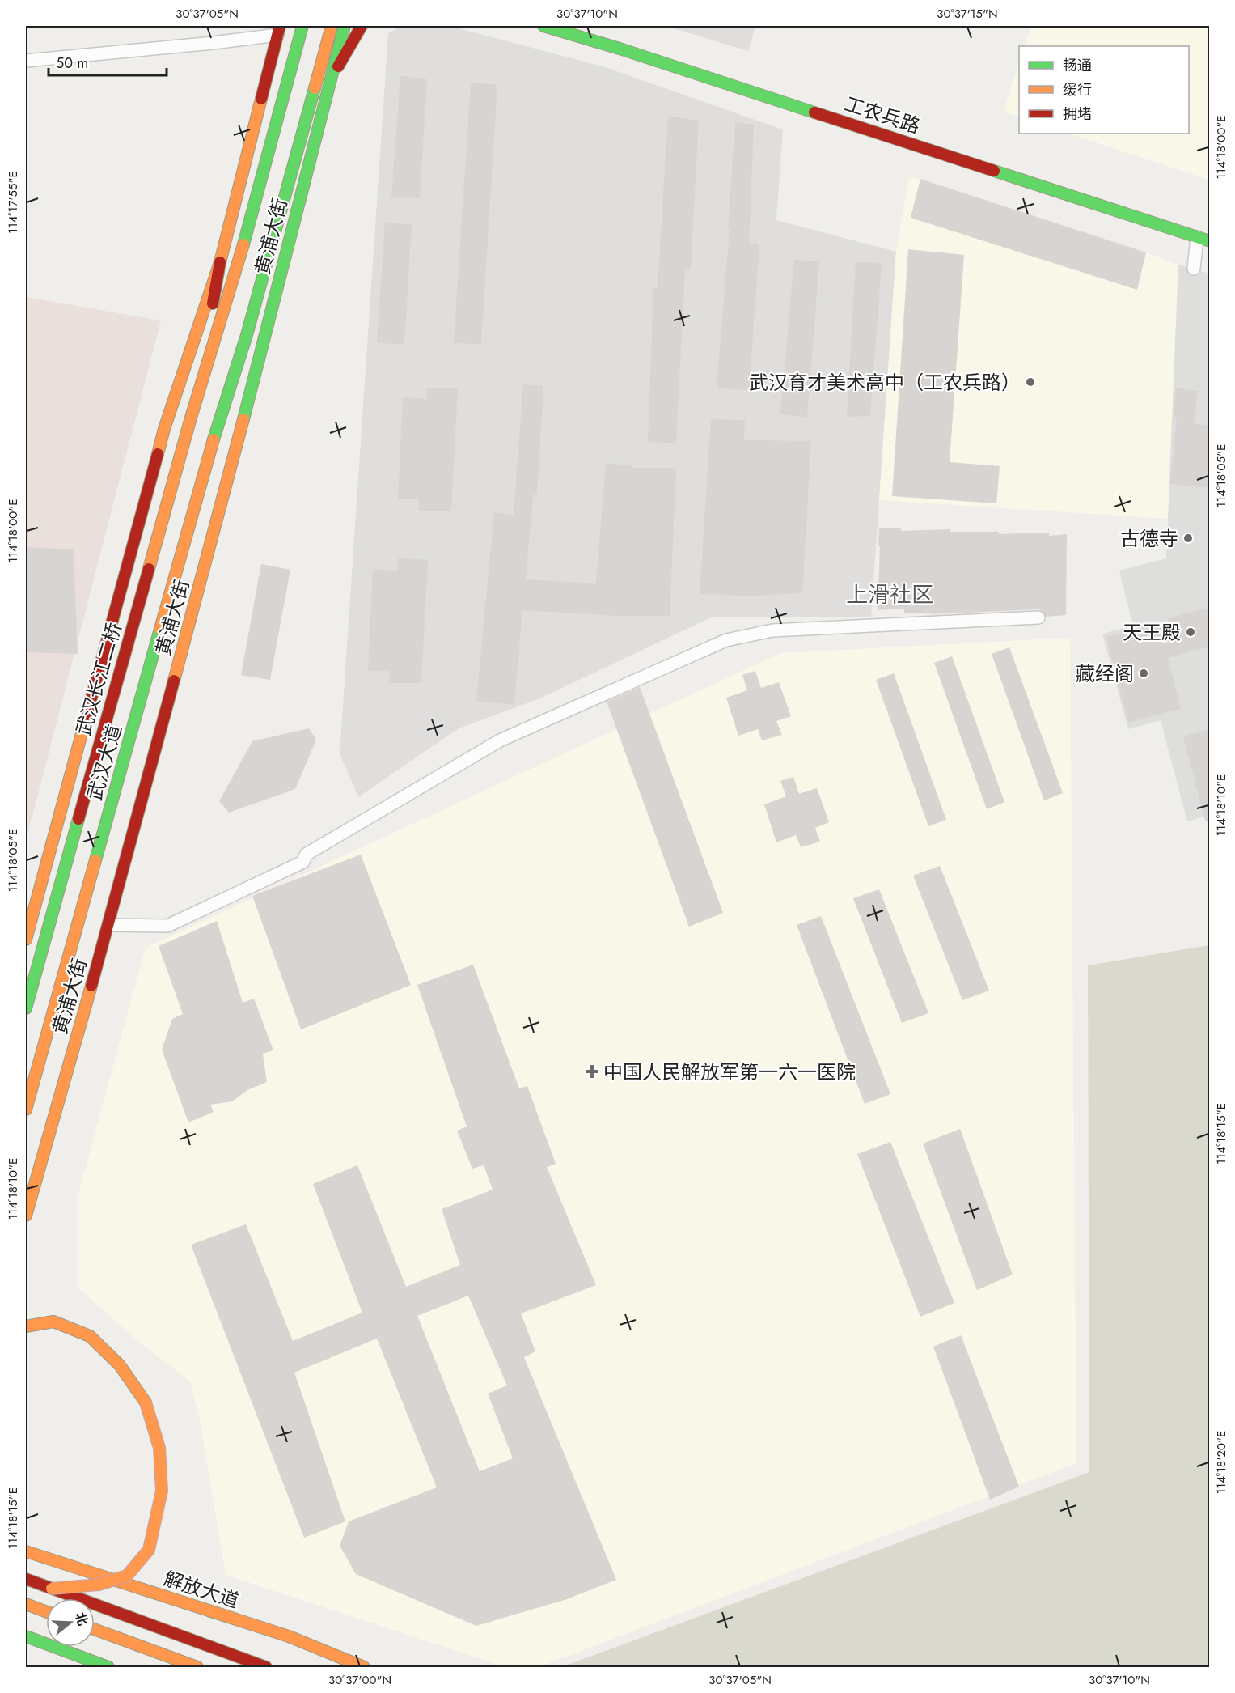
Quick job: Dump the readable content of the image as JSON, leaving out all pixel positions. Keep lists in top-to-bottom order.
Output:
{
  "streets": {
    "main road": [
      "工农兵路",
      "黄浦大街",
      "武汉长江二桥",
      "武汉大道",
      "解放大道"
    ]
  },
  "districts": ["上滑社区"],
  "places": {
    "other": [
      "武汉育才美术高中（工农兵路）",
      "古德寺",
      "天王殿",
      "藏经阁"
    ],
    "health": ["中国人民解放军第一六一医院"]
  },
  "legend": ["畅通", "缓行", "拥堵"],
  "scale_bar": "50 m",
  "north": "right",
  "coordinates": [
    "30°37'05\"N",
    "30°37'10\"N",
    "30°37'15\"N",
    "114°18'00\"E",
    "114°17'55\"E",
    "114°18'05\"E",
    "114°18'10\"E",
    "114°18'15\"E",
    "114°18'20\"E",
    "30°37'00\"N"
  ]
}
